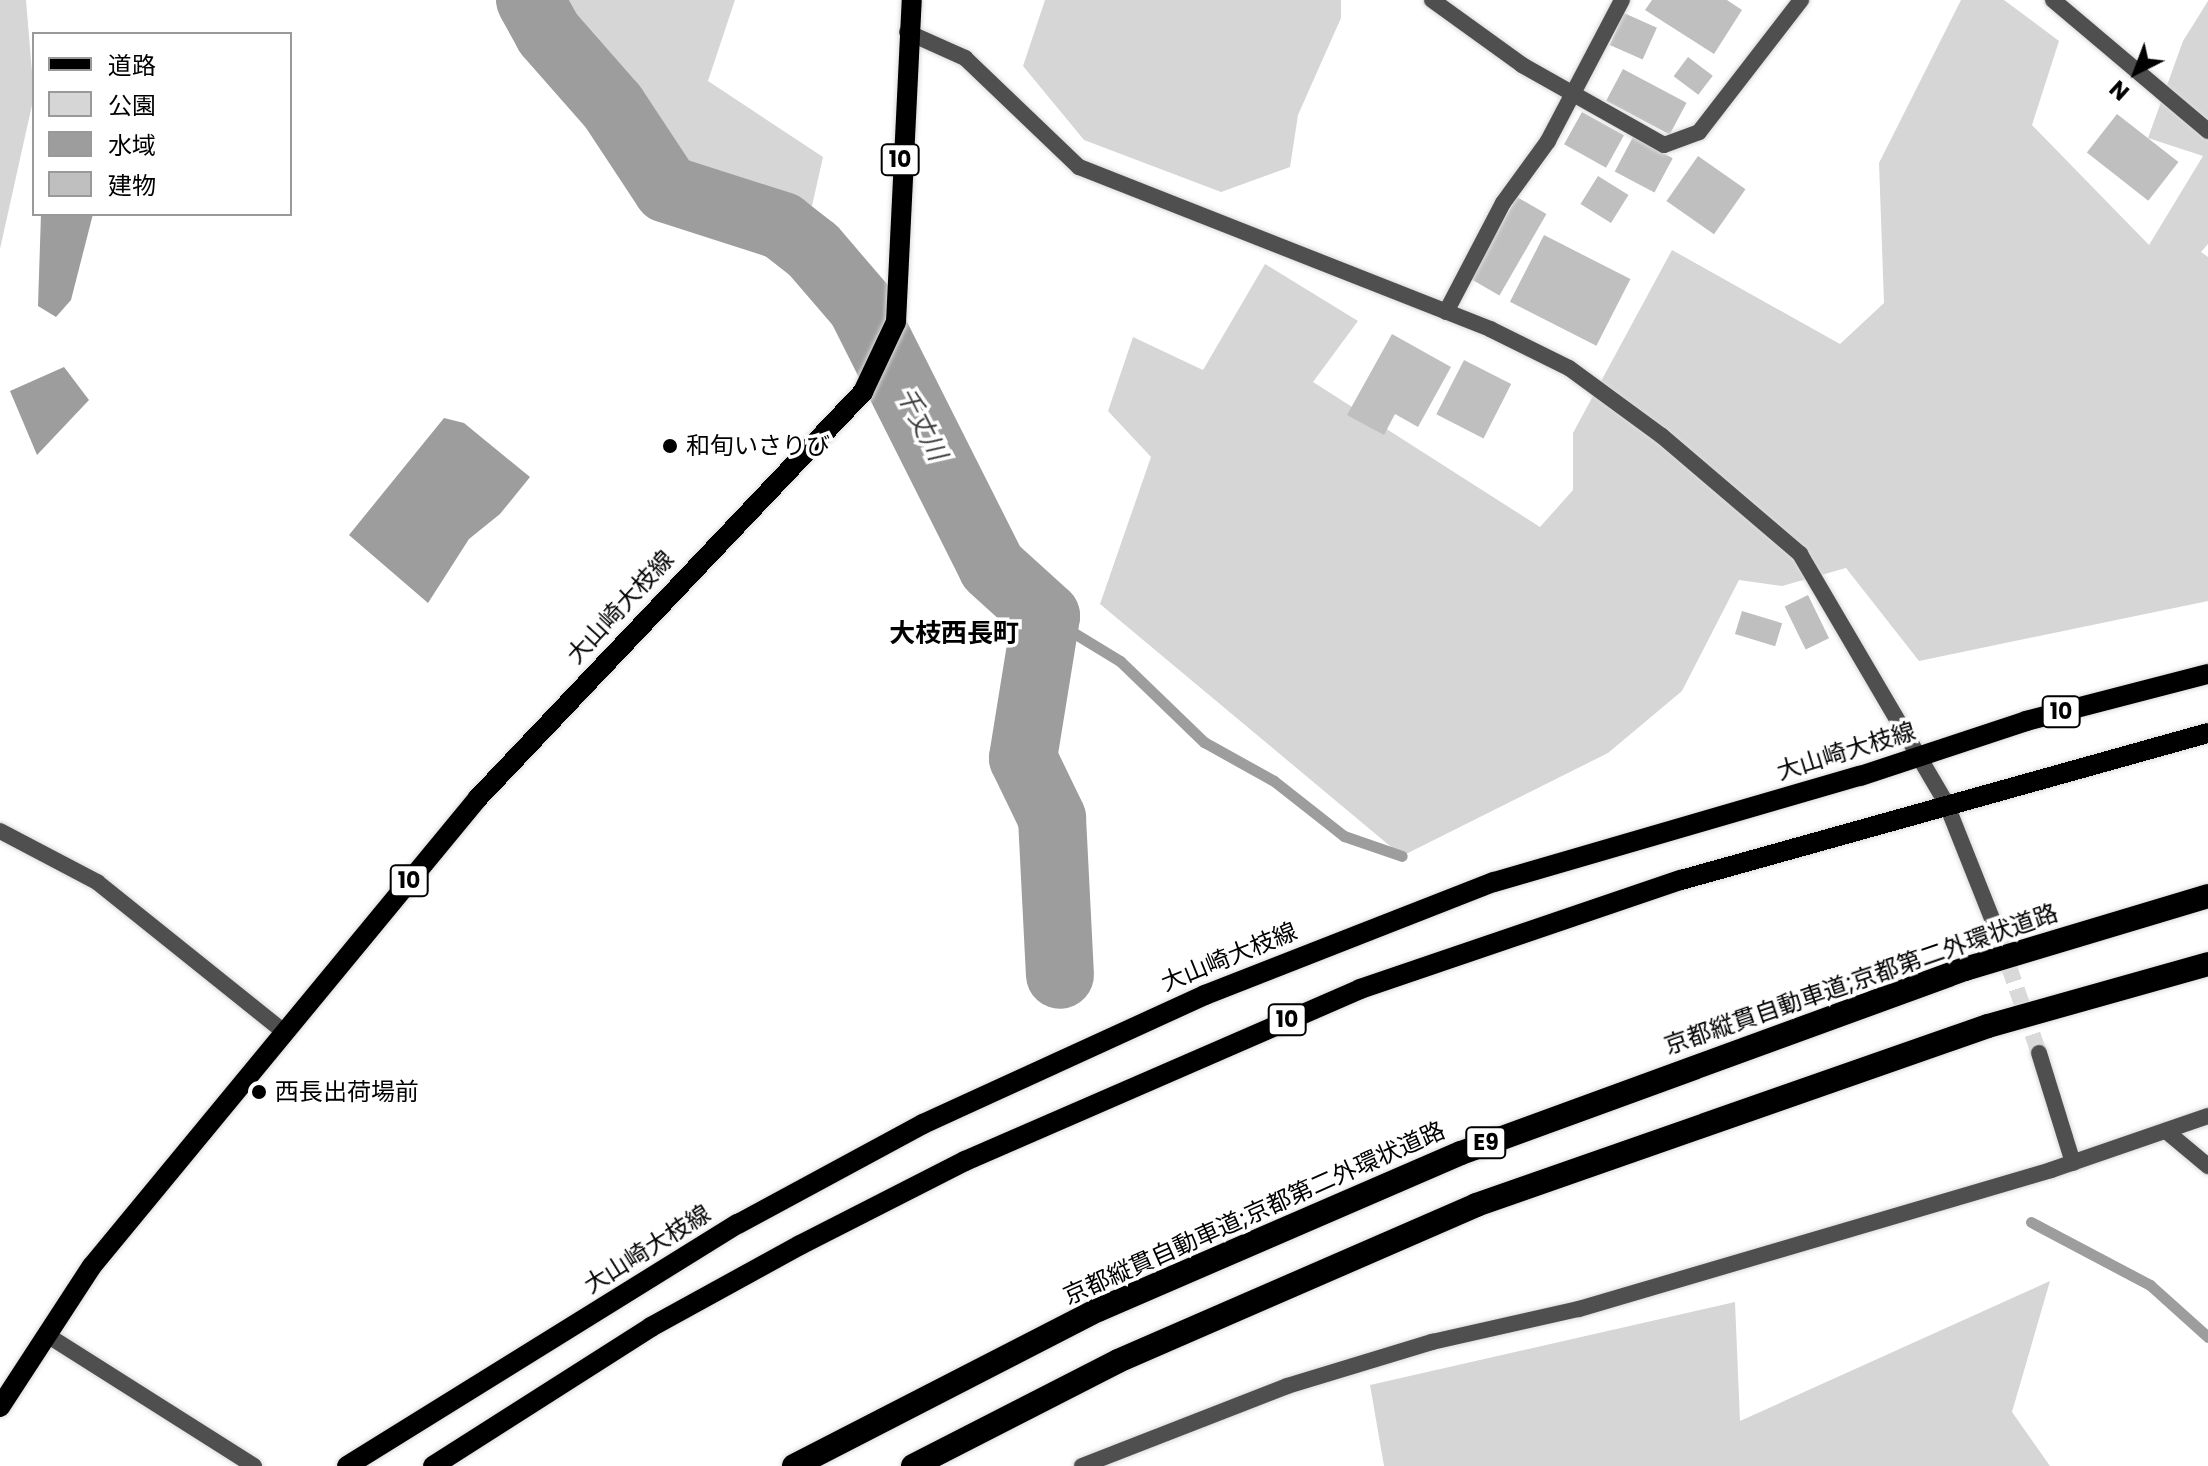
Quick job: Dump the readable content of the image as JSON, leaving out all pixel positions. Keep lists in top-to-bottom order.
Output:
{
  "streets": {
    "highway": ["京都縦貫自動車道;京都第二外環状道路", "E9"],
    "main road": ["10", "大山崎大枝線"]
  },
  "districts": ["大枝西長町"],
  "water": ["千丈川"],
  "places": ["和旬いさりび", "西長出荷場前"],
  "legend": [
    "道路",
    "公園",
    "水域",
    "建物"
  ],
  "north": "bottom left"
}
